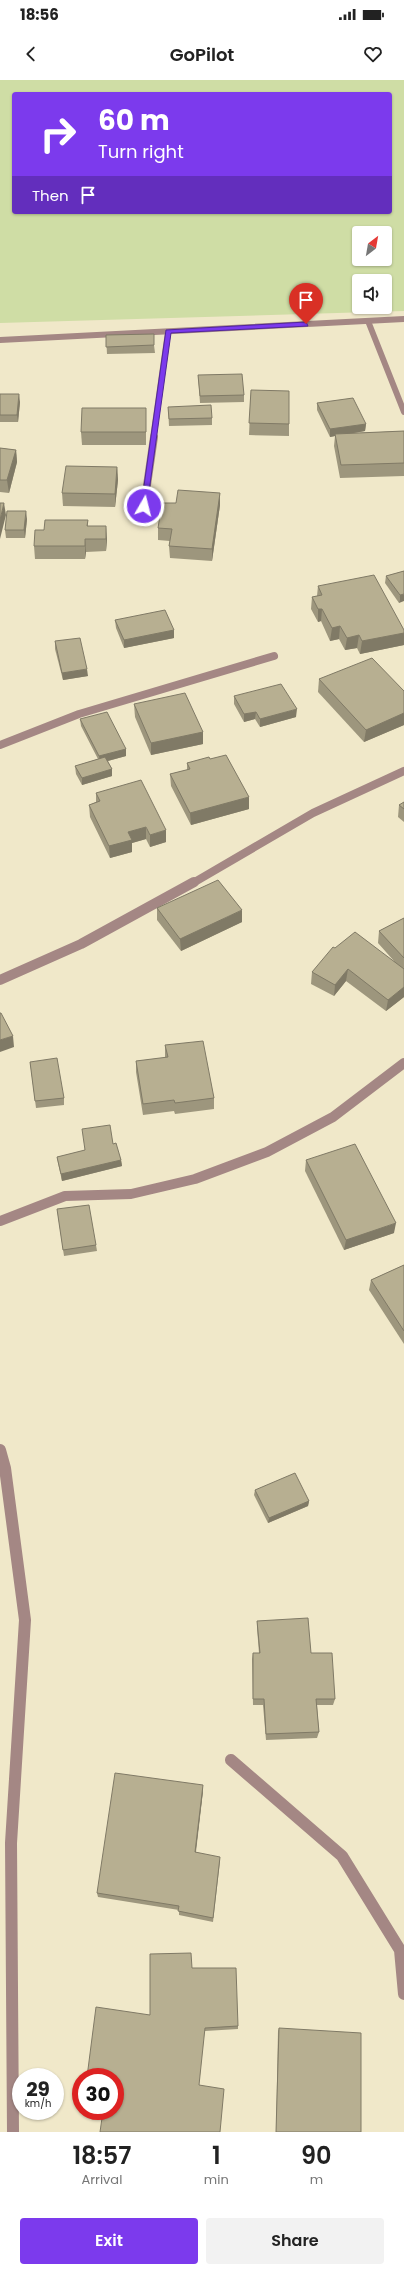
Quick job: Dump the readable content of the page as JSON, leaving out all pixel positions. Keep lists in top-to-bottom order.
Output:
{
  "north": "top right",
  "page": {
    "status": "18:56",
    "header": "GoPilot",
    "turn": ["60 m", "Turn right"],
    "then": "Then",
    "speed": "29 km/h",
    "limit": "30",
    "eta": [
      "18:57",
      "Arrival",
      "1",
      "min",
      "90",
      "m"
    ],
    "buttons": ["Exit", "Share"]
  }
}
